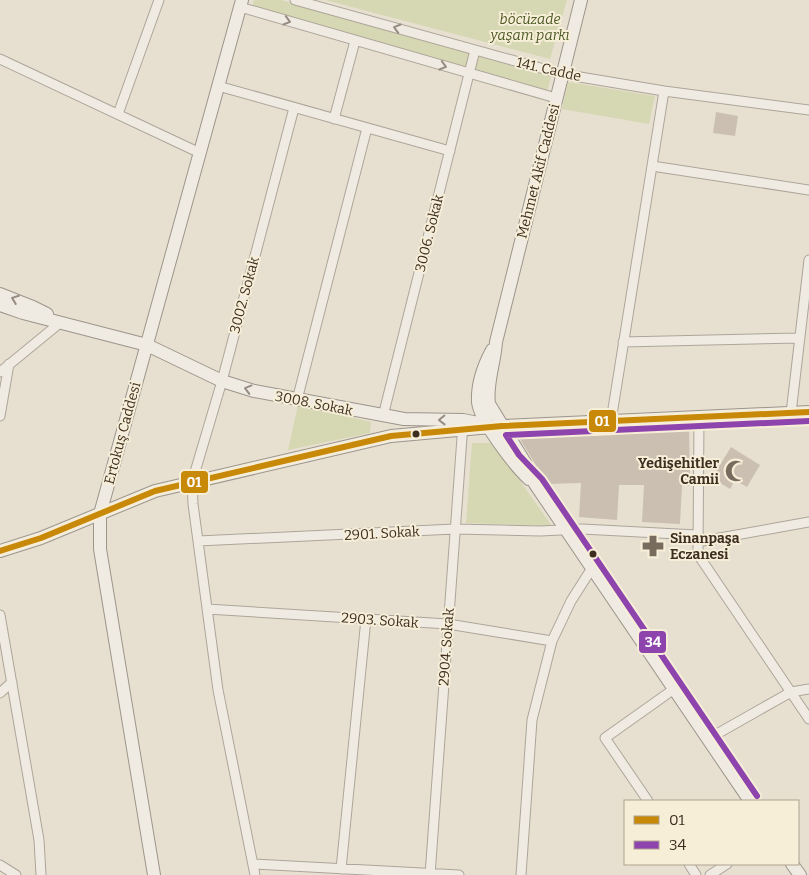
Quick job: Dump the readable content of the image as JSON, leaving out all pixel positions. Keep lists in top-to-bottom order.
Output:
{
  "streets": {
    "street": [
      "141. Cadde",
      "Mehmet Akif Caddesi",
      "3006. Sokak",
      "3002. Sokak",
      "3008. Sokak",
      "Ertokuş Caddesi",
      "2901. Sokak",
      "2903. Sokak",
      "2904. Sokak"
    ]
  },
  "crossings": [
    ["141. Cadde", "Mehmet Akif Caddesi"],
    ["141. Cadde", "3006. Sokak"],
    ["141. Cadde", "Ertokuş Caddesi"],
    ["Mehmet Akif Caddesi", "2901. Sokak"],
    ["3006. Sokak", "3008. Sokak"],
    ["3002. Sokak", "3008. Sokak"],
    ["3002. Sokak", "2901. Sokak"],
    ["3002. Sokak", "2903. Sokak"],
    ["3008. Sokak", "Ertokuş Caddesi"],
    ["3008. Sokak", "2904. Sokak"],
    ["2901. Sokak", "2904. Sokak"],
    ["2903. Sokak", "2904. Sokak"]
  ],
  "parks": ["böcüzade yaşam parkı"],
  "places": {
    "mosque": ["Yedişehitler Camii"],
    "pharmacy": ["Sinanpaşa Eczanesi"]
  },
  "lines": ["transit line 01", "transit line 34"],
  "legend": ["01", "34"]
}
